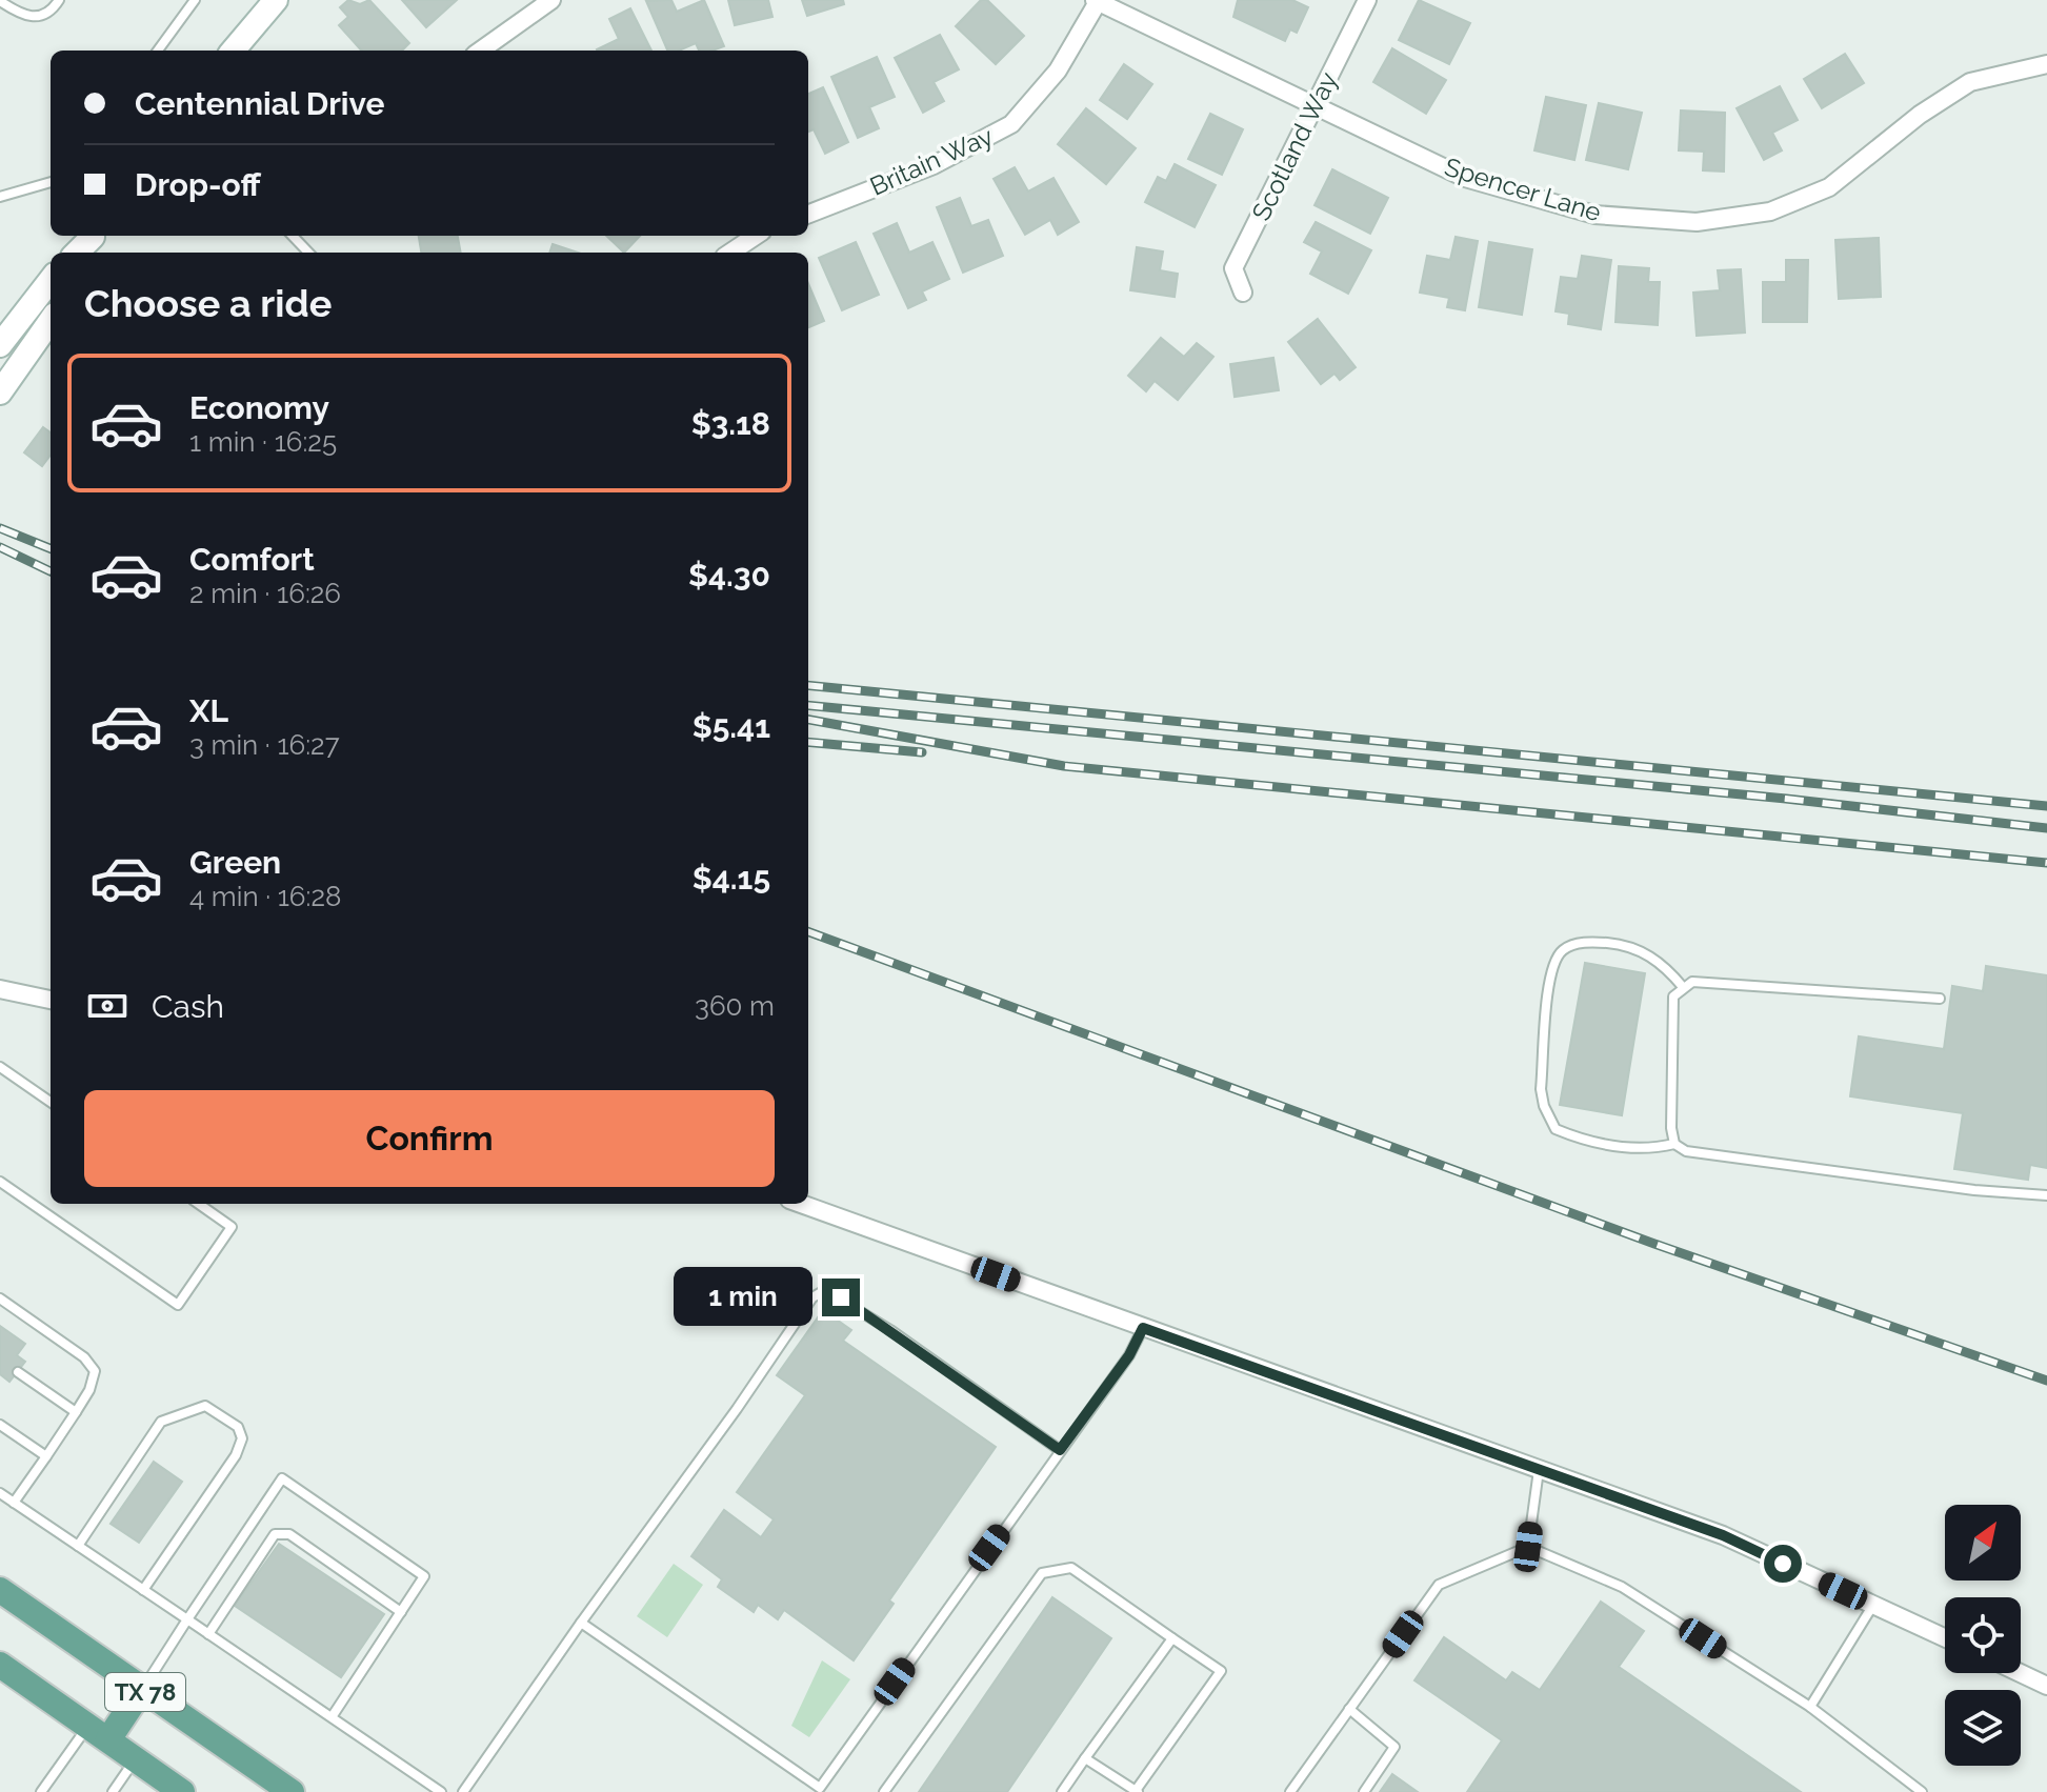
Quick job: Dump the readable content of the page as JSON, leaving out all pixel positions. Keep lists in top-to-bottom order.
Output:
{
  "streets": {
    "main road": ["TX 78"],
    "street": ["Scotland Way", "Britain Way", "Spencer Lane"]
  },
  "crossings": [
    ["Scotland Way", "Spencer Lane"],
    ["Britain Way", "Spencer Lane"]
  ],
  "north": "top right",
  "page": {
    "banner": ["Centennial Drive", "Drop-off"],
    "heading": "Choose a ride",
    "list": [
      {
        "name": "Economy",
        "note": "1 min · 16:25",
        "value": "$3.18"
      },
      {
        "name": "Comfort",
        "note": "2 min · 16:26",
        "value": "$4.30"
      },
      {
        "name": "XL",
        "note": "3 min · 16:27",
        "value": "$5.41"
      },
      {
        "name": "Green",
        "note": "4 min · 16:28",
        "value": "$4.15"
      }
    ],
    "pay": ["Cash", "360 m"],
    "buttons": "Confirm",
    "bubble": "1 min"
  }
}
